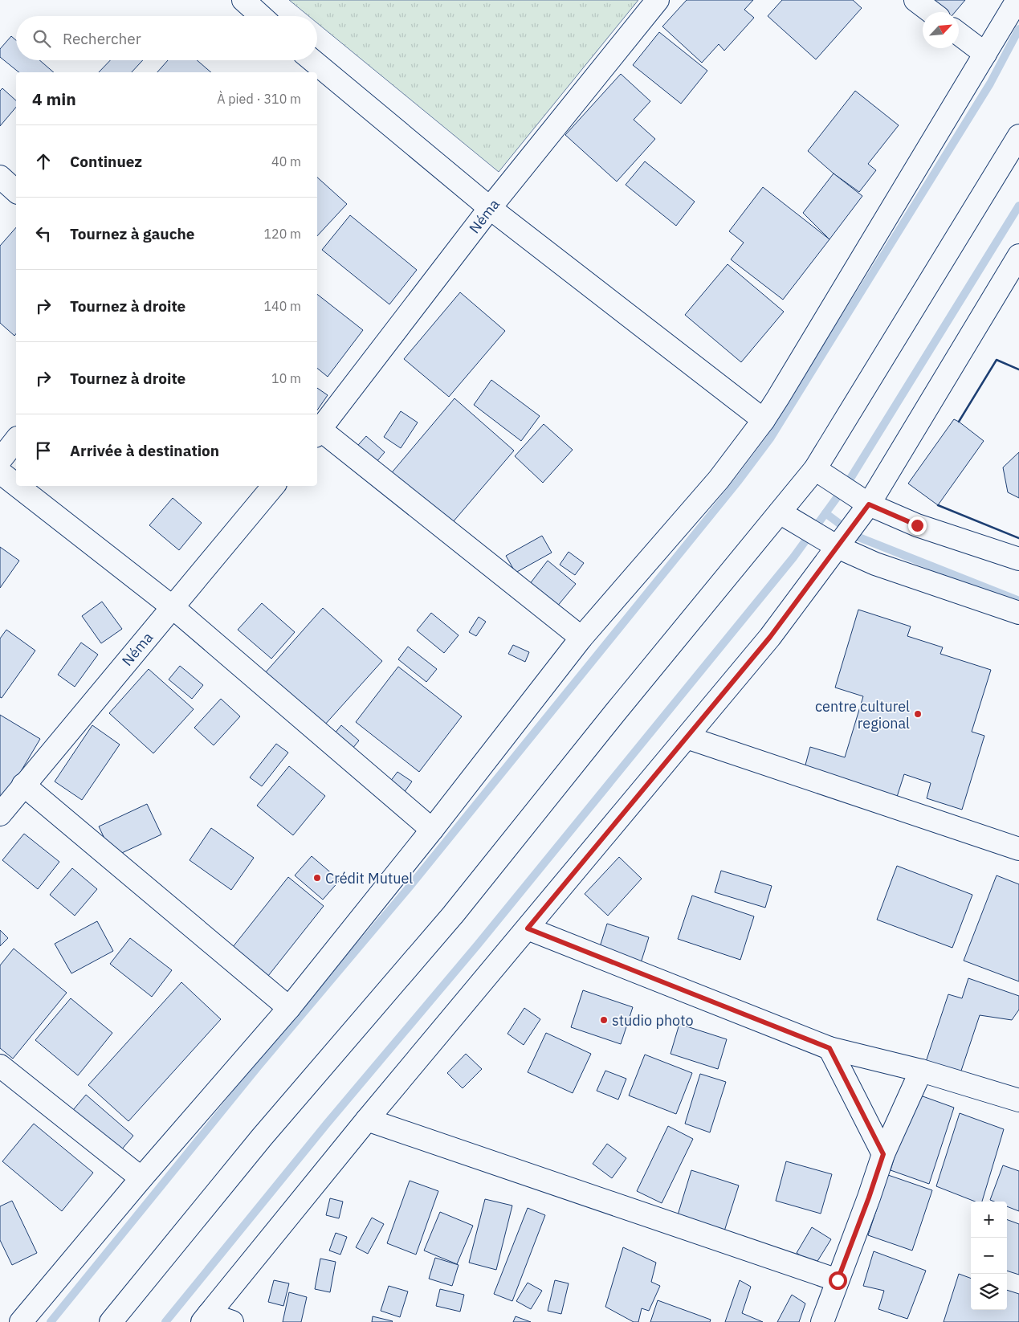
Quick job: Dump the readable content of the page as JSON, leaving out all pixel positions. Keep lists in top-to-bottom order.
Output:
{
  "streets": {
    "main road": ["Néma"]
  },
  "places": ["centre culturel regional", "Crédit Mutuel", "studio photo"],
  "north": "top right",
  "page": {
    "search": "Rechercher",
    "heading": ["4 min", "À pied · 310 m"],
    "list": [
      ["Continuez", "40 m"],
      ["Tournez à gauche", "120 m"],
      ["Tournez à droite", "140 m"],
      ["Tournez à droite", "10 m"],
      "Arrivée à destination"
    ],
    "map_buttons": ["+", "−"]
  }
}
